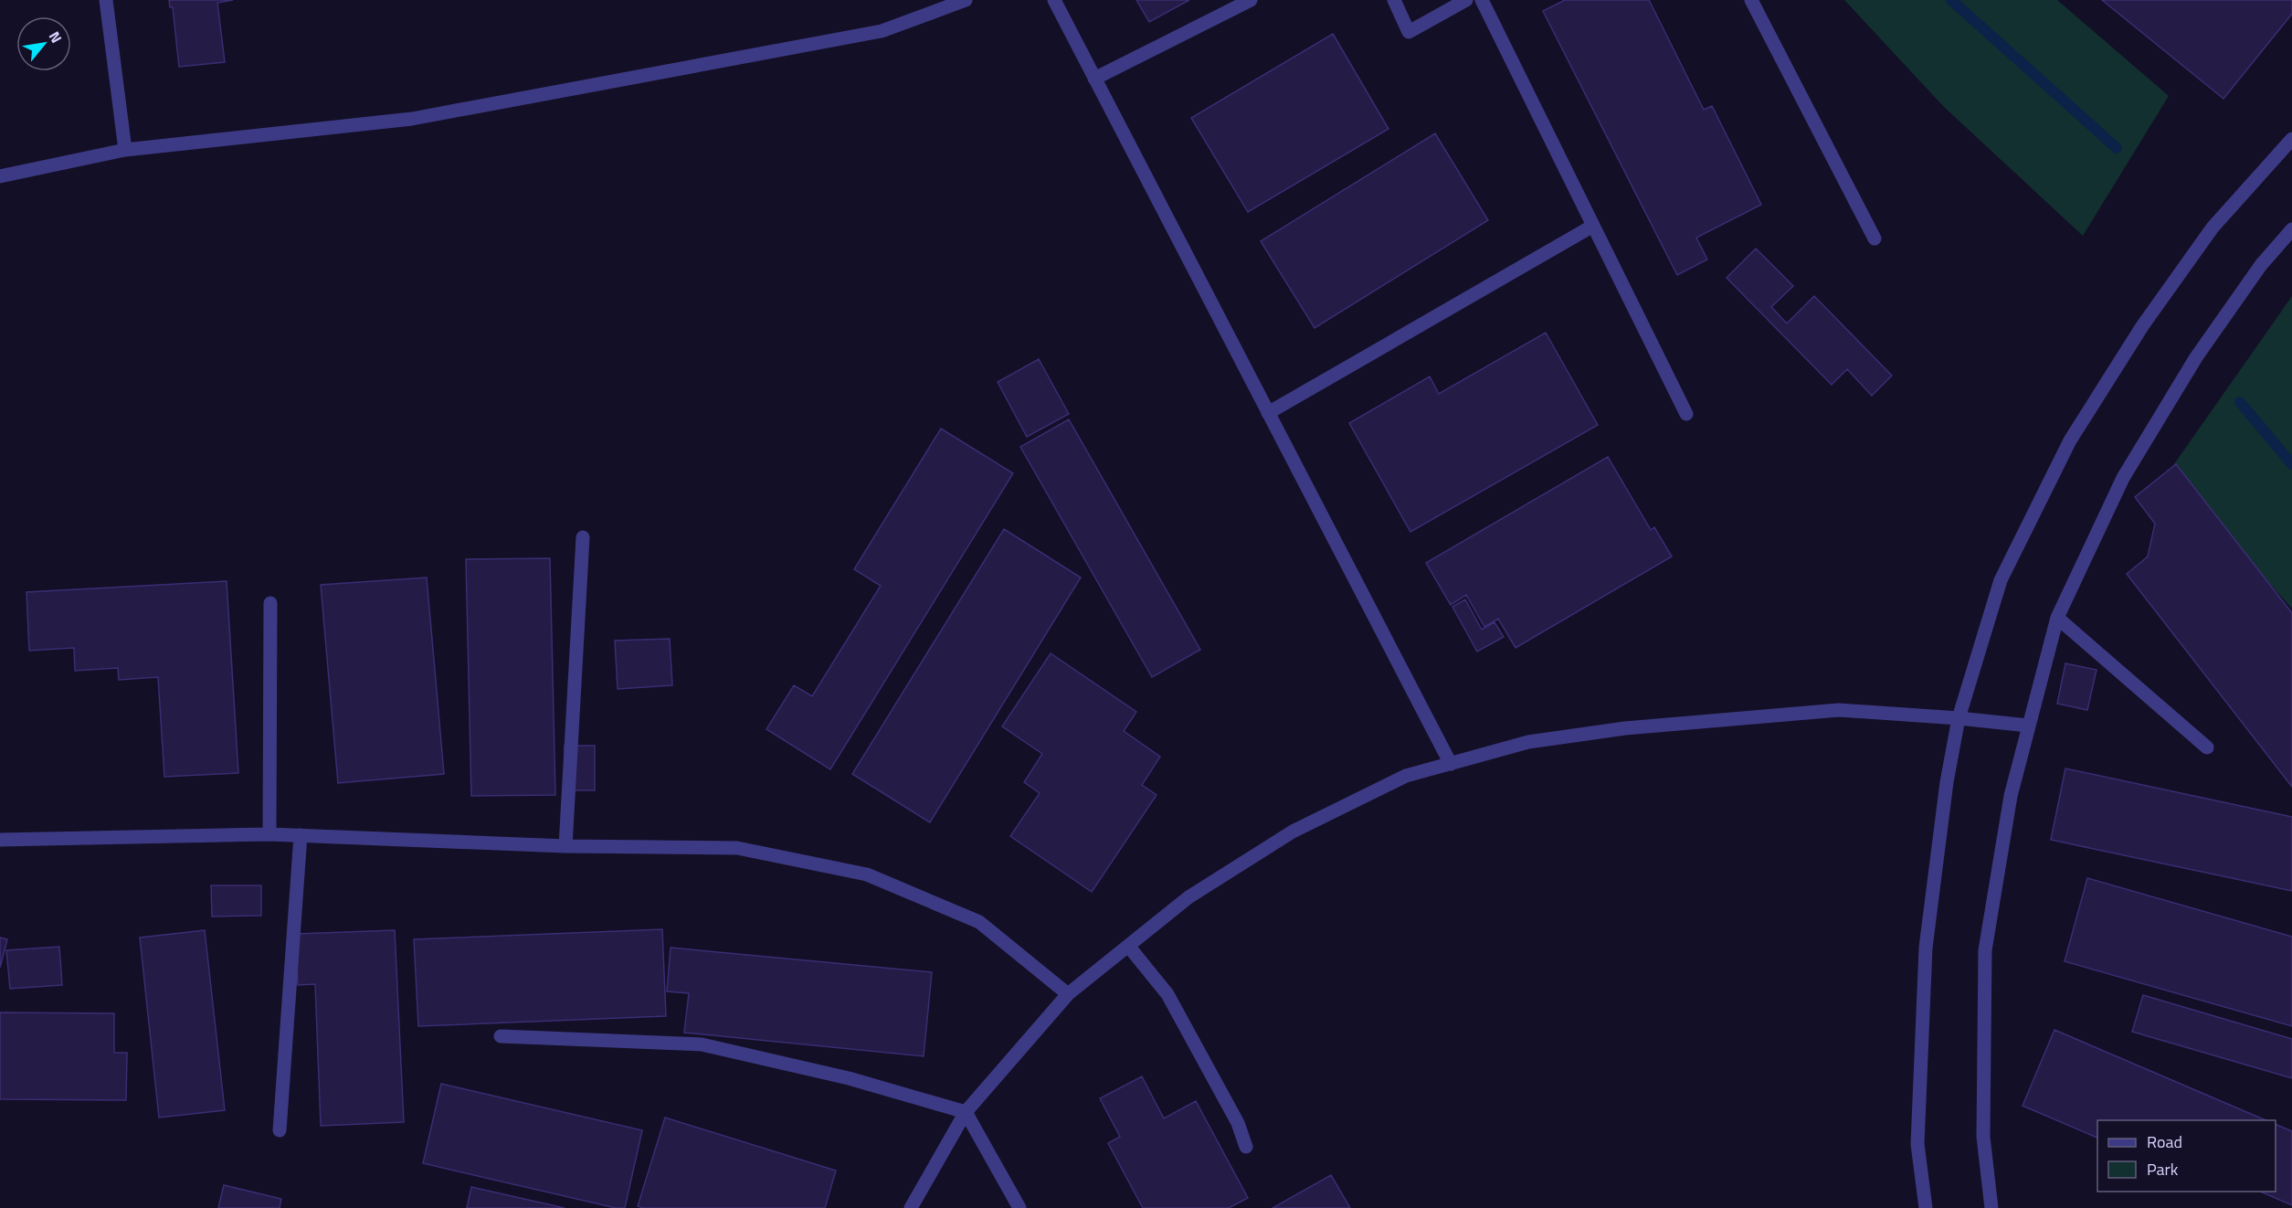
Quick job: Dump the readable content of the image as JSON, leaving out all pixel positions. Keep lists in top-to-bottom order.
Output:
{
  "legend": ["Road", "Park"],
  "north": "top right"
}
